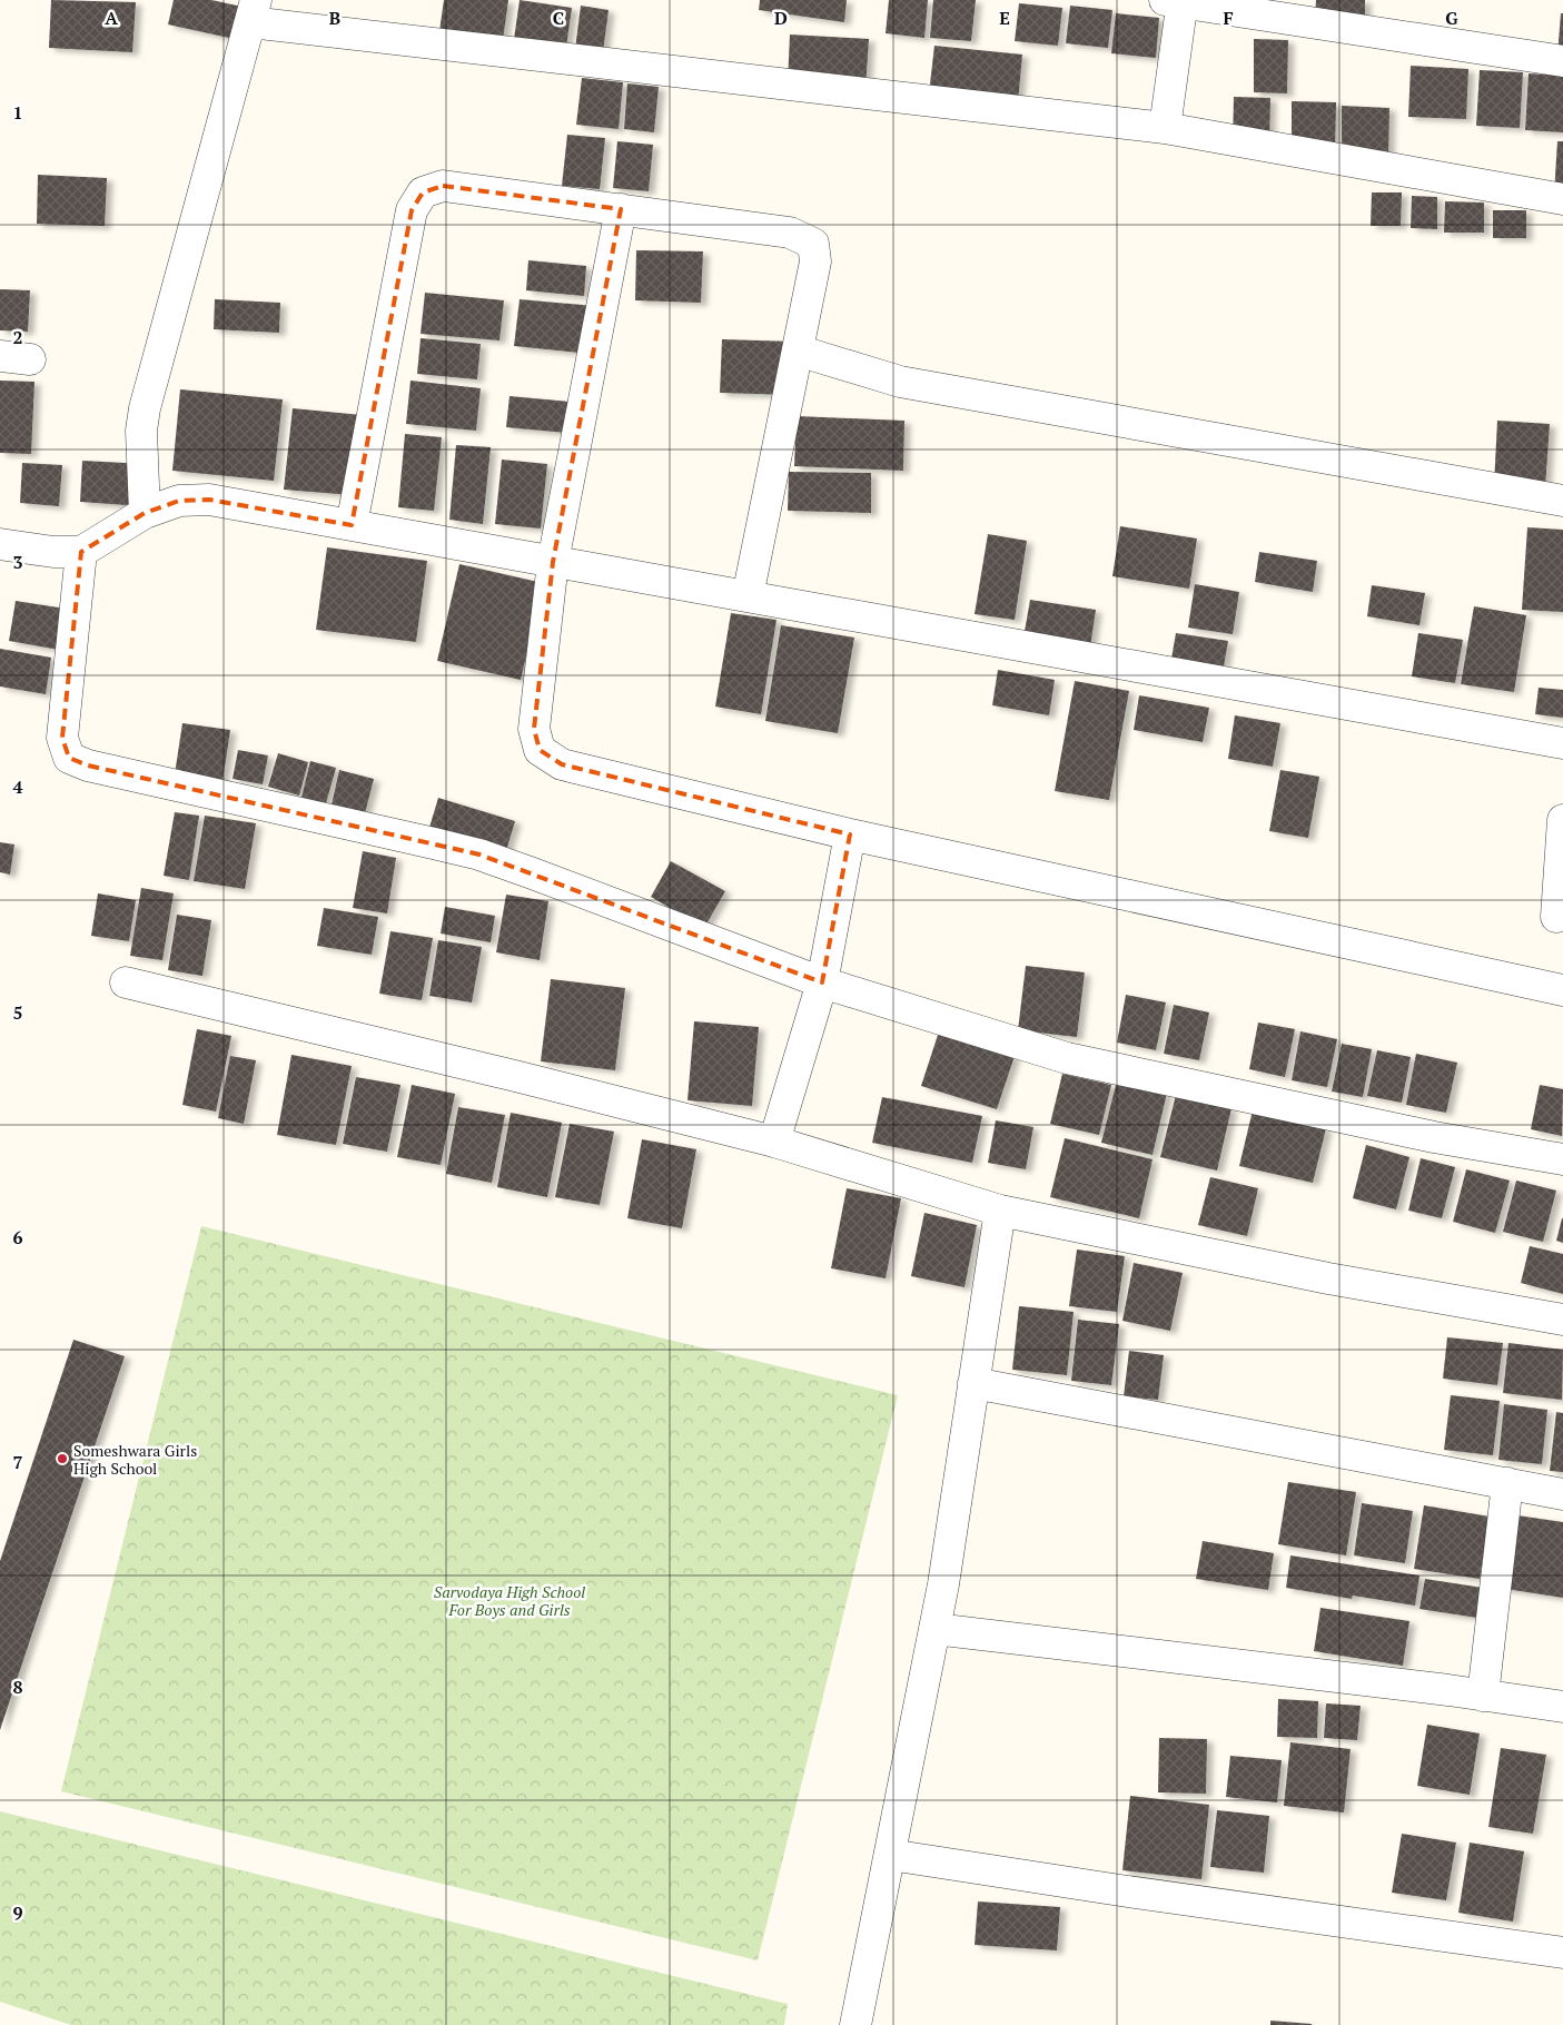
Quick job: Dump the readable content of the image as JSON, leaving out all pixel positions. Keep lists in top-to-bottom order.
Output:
{
  "parks": ["Sarvodaya High School For Boys and Girls"],
  "places": ["Someshwara Girls High School"],
  "grid": {
    "columns": [
      "A",
      "B",
      "C",
      "D",
      "E",
      "F",
      "G"
    ],
    "rows": [
      "1",
      "2",
      "3",
      "4",
      "5",
      "6",
      "7",
      "8",
      "9"
    ]
  }
}
